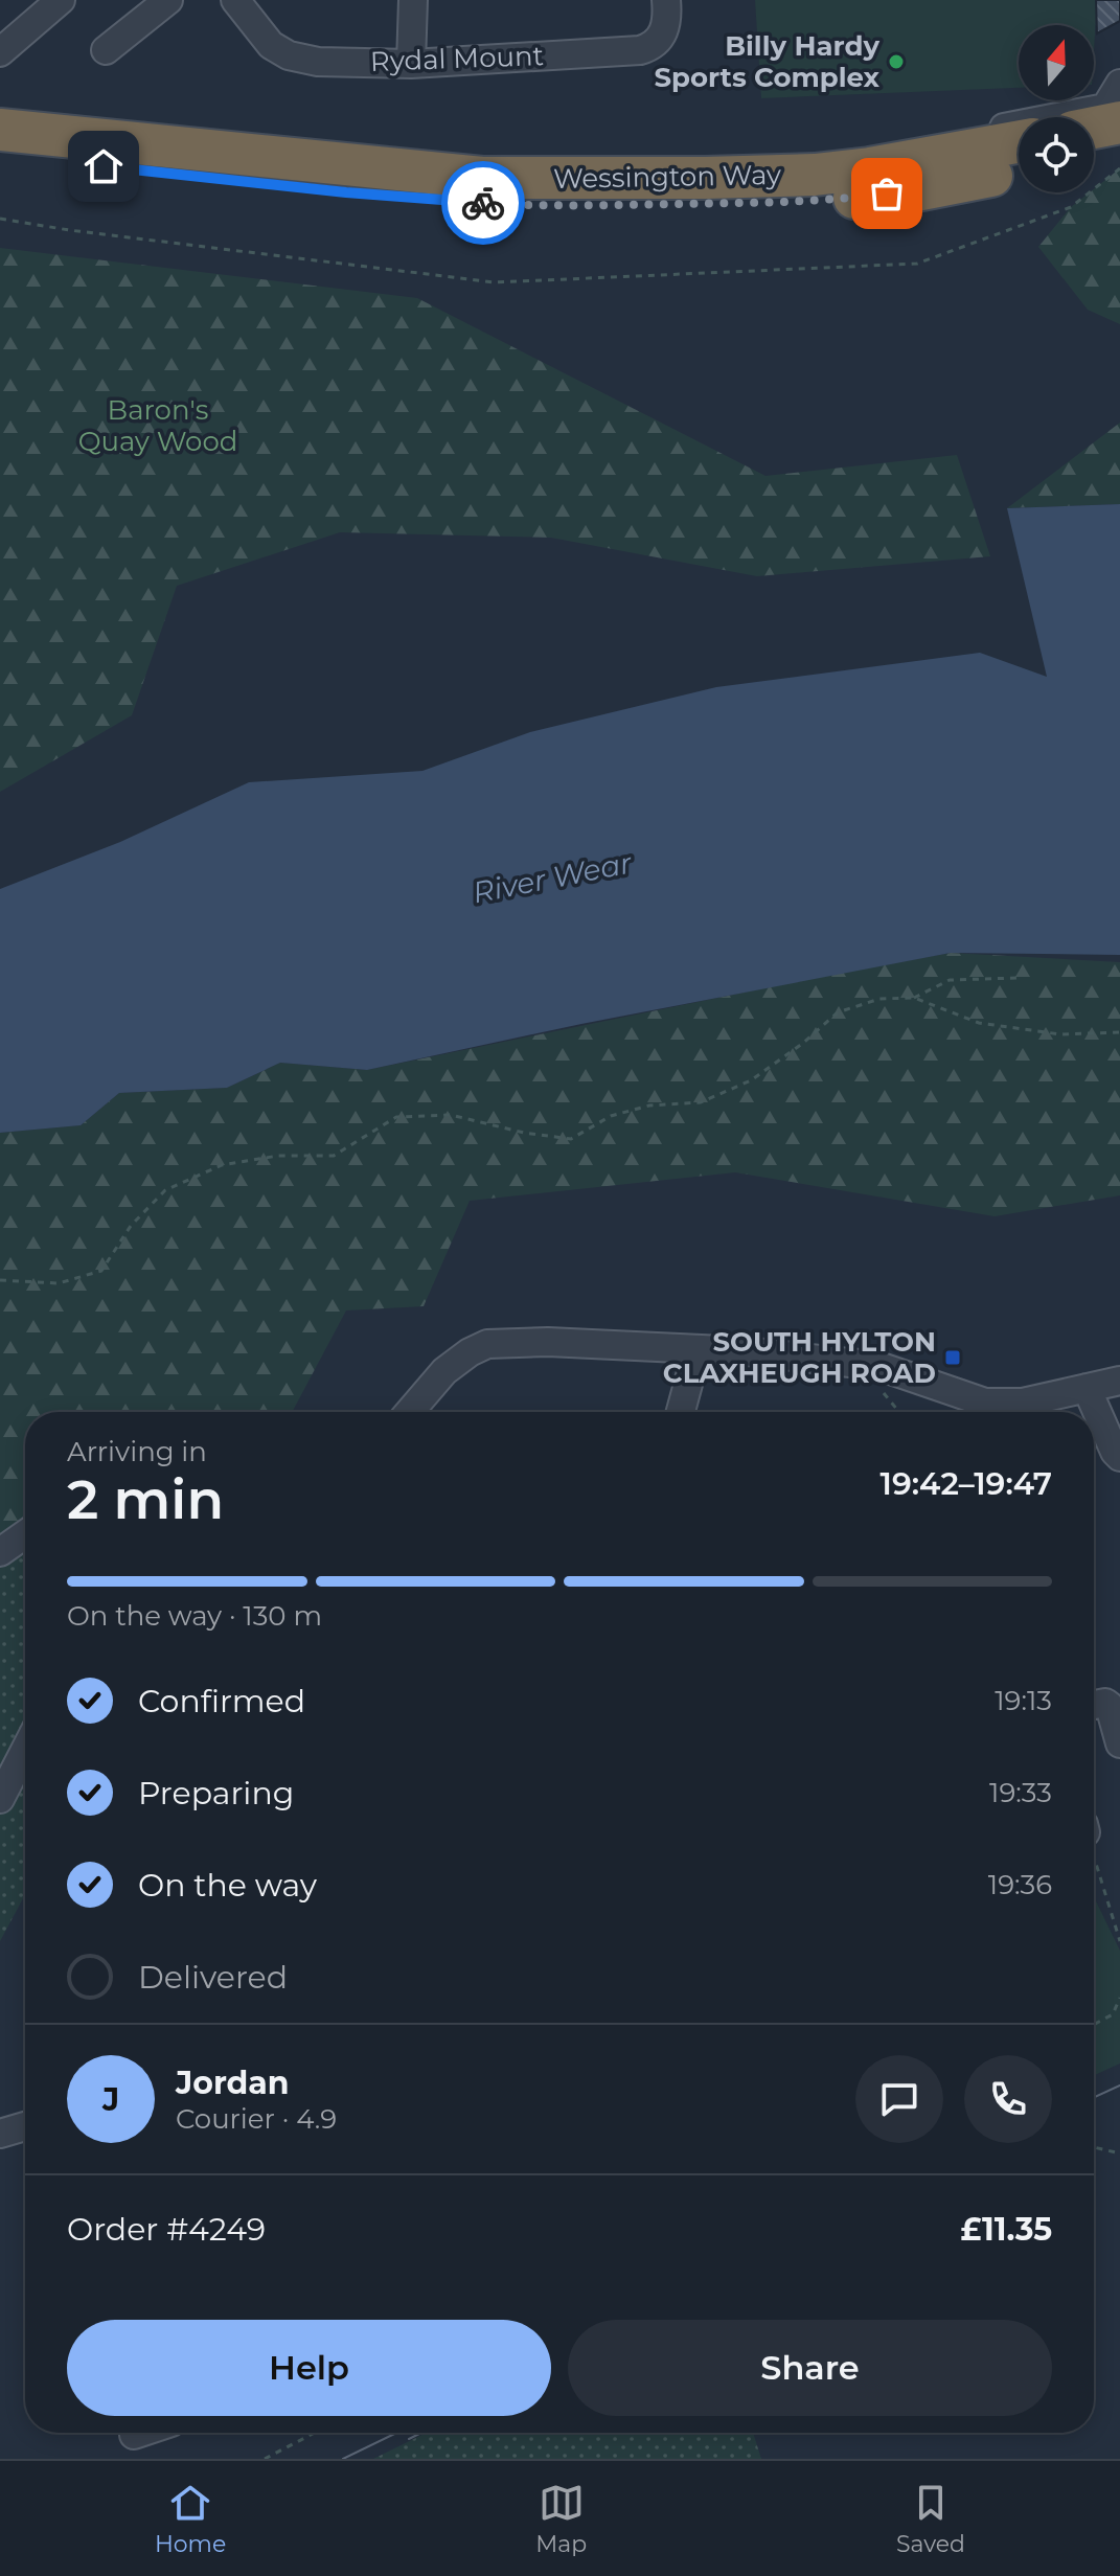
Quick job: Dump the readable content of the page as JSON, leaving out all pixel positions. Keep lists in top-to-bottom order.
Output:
{
  "streets": {
    "highway": ["Wessington Way"],
    "street": ["Rydal Mount"]
  },
  "water": ["River Wear"],
  "parks": ["Baron's Quay Wood"],
  "places": {
    "other": ["Billy Hardy Sports Complex"],
    "transit": ["SOUTH HYLTON CLAXHEUGH ROAD"]
  },
  "north": "top",
  "page": {
    "heading": ["2 min", "Arriving in", "19:42–19:47"],
    "panel": [
      "Jordan",
      "Courier · 4.9",
      "Order #4249",
      "£11.35"
    ],
    "bar": "On the way · 130 m",
    "list": [
      ["Confirmed", "19:13"],
      ["Preparing", "19:33"],
      ["On the way", "19:36"],
      "Delivered"
    ],
    "round": "J",
    "buttons": ["Help", "Share"],
    "tabs": ["Home", "Map", "Saved"]
  }
}
